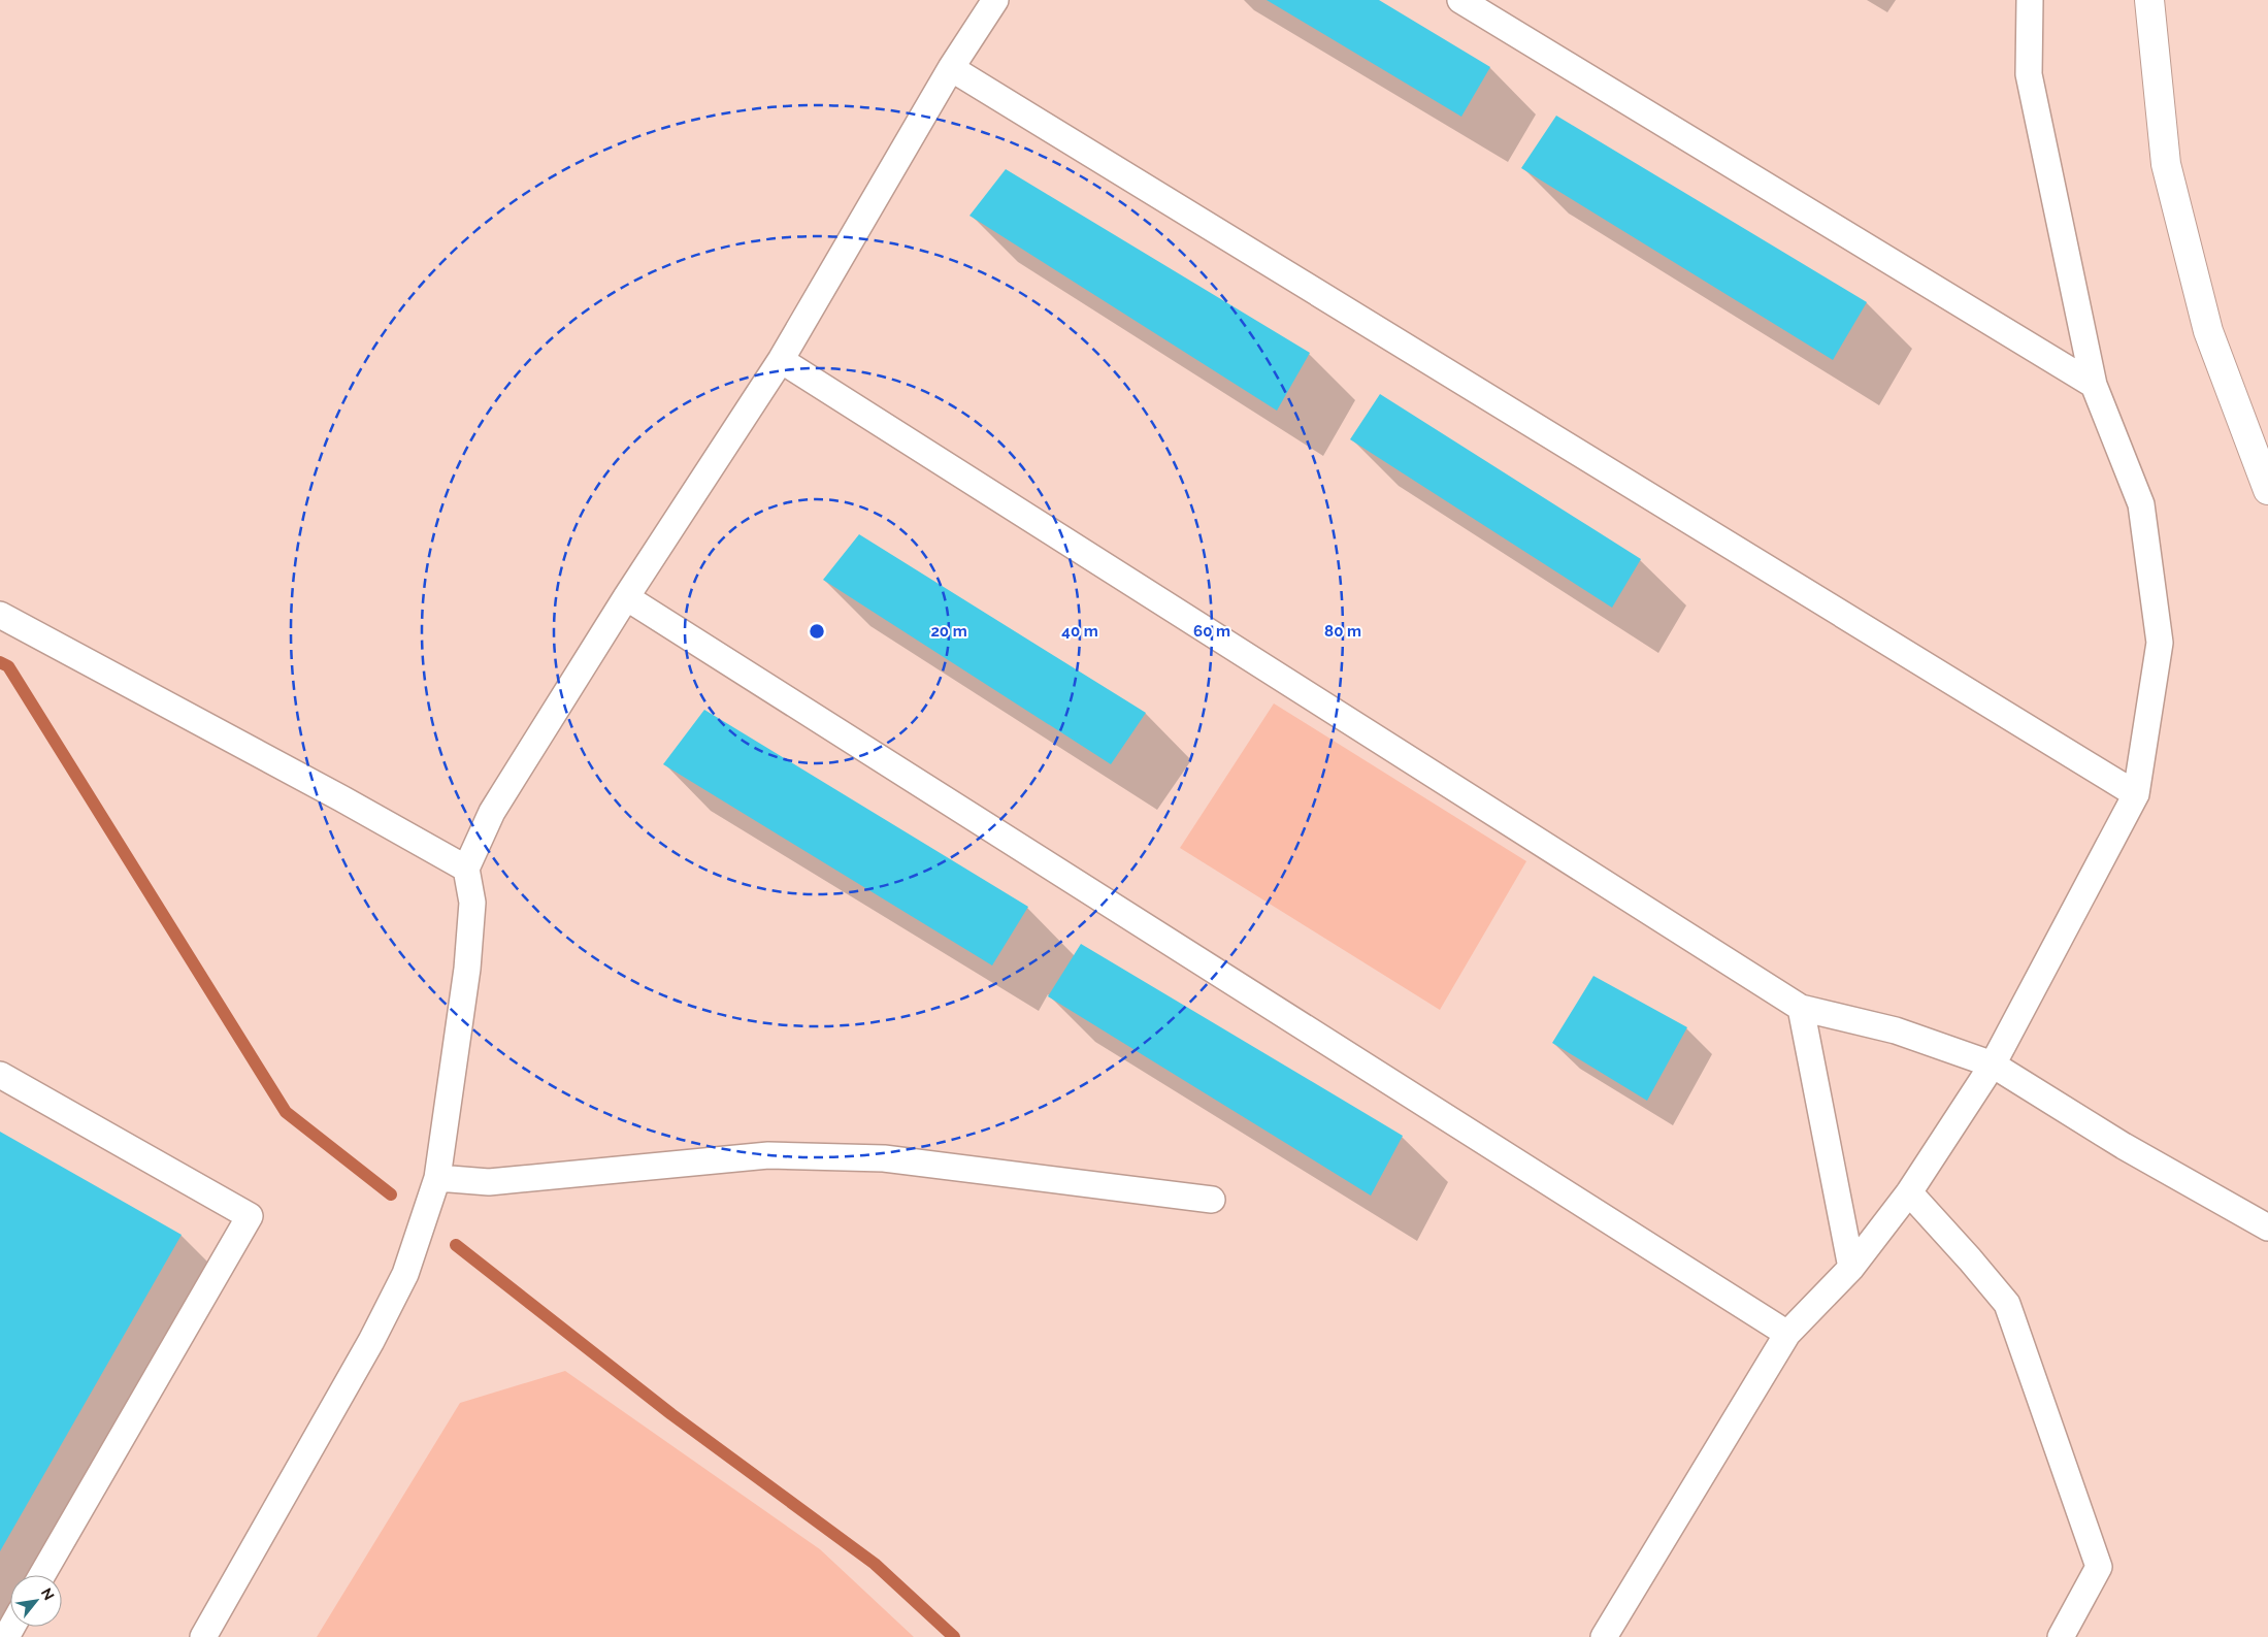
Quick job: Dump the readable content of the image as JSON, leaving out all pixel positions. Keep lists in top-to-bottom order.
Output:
{
  "north": "top right",
  "rings": [
    "20 m",
    "40 m",
    "60 m",
    "80 m"
  ]
}
